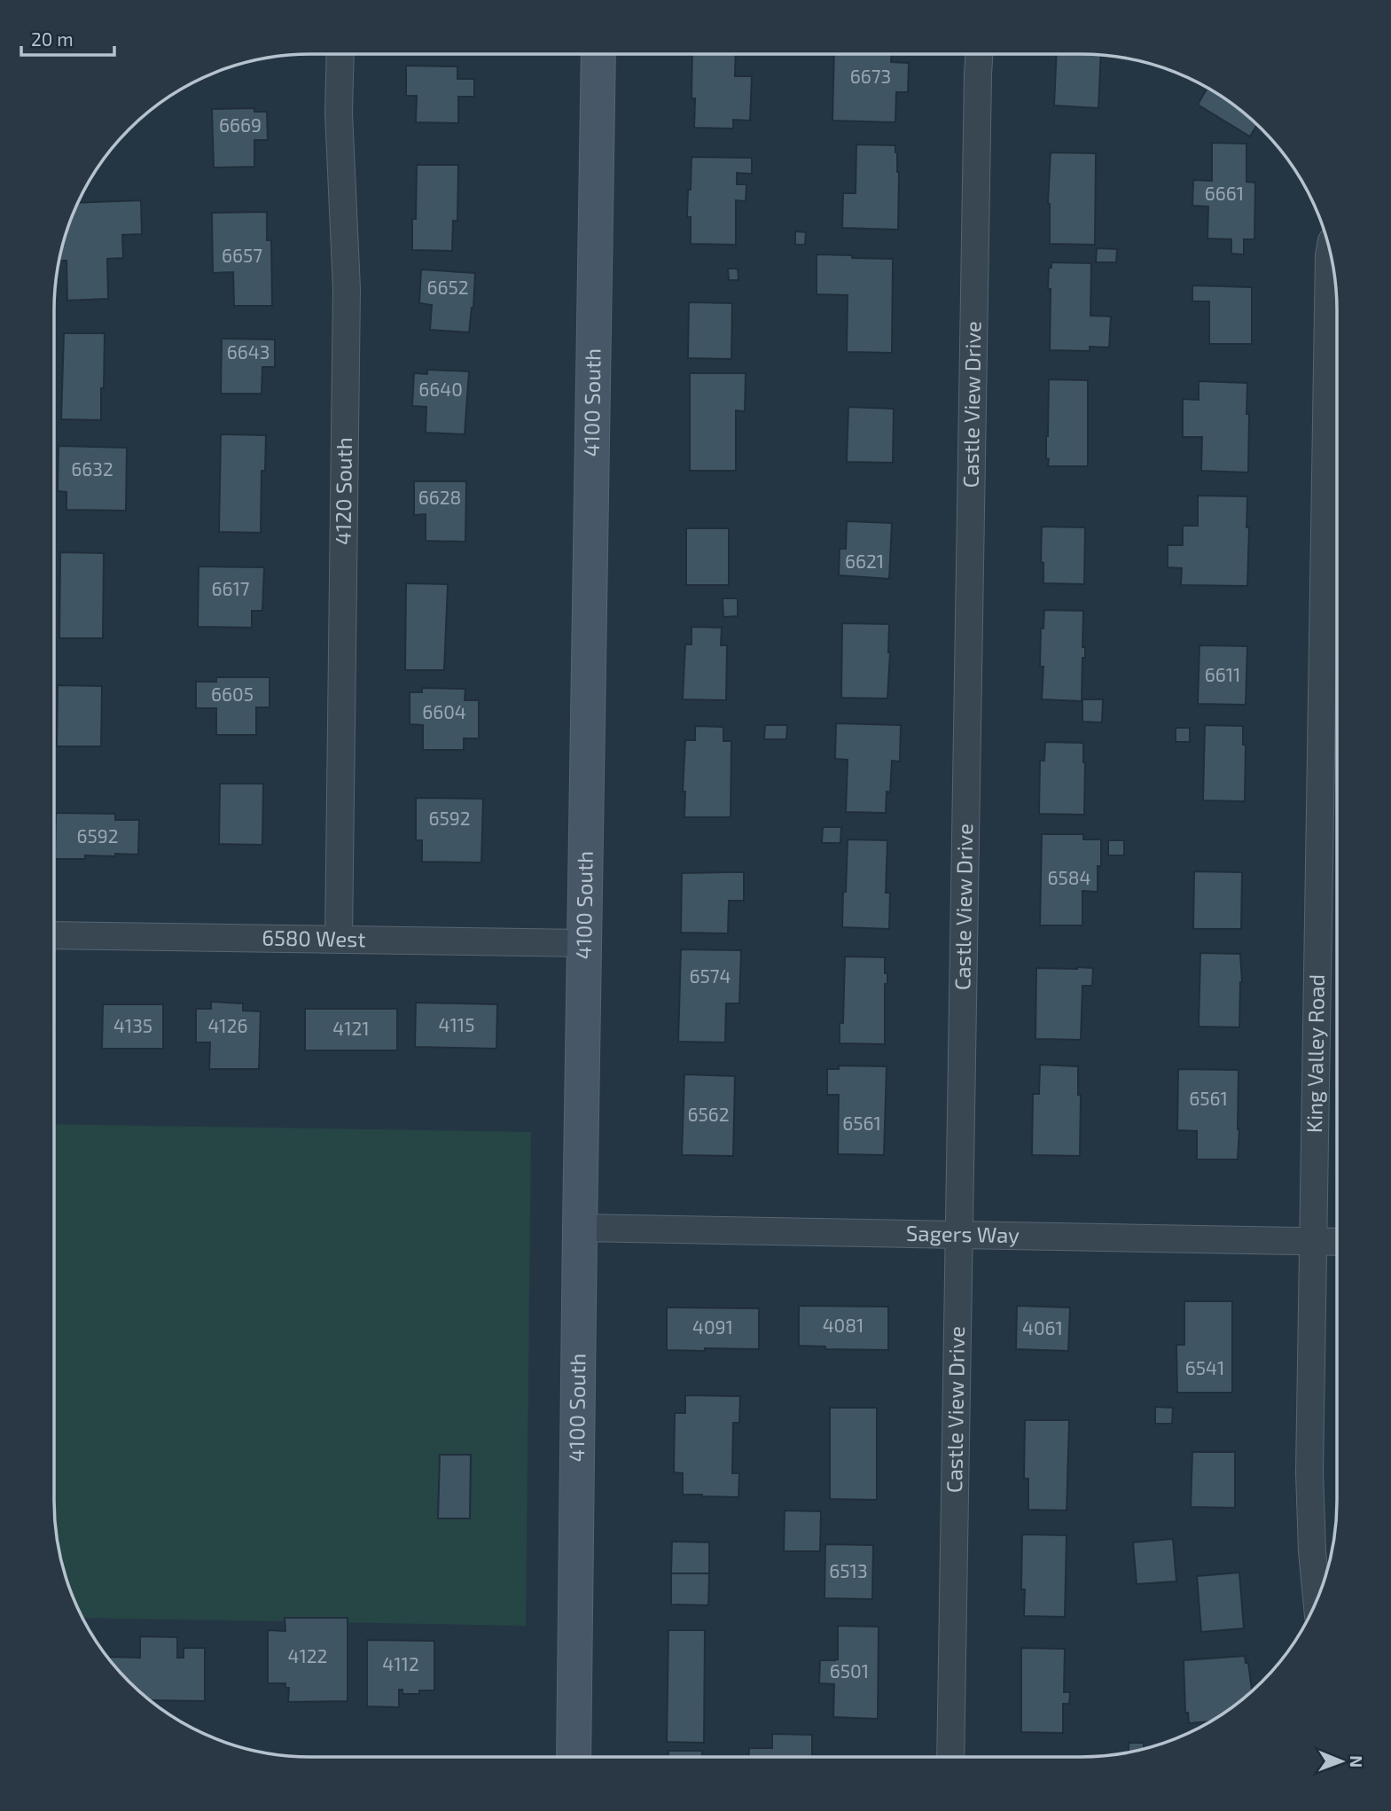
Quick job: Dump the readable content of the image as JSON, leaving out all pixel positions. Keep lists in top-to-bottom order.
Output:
{
  "streets": {
    "main road": ["4100 South"],
    "street": [
      "Castle View Drive",
      "4120 South",
      "6580 West",
      "King Valley Road",
      "Sagers Way"
    ]
  },
  "crossings": [
    ["4100 South", "6580 West"],
    ["4100 South", "Sagers Way"],
    ["Castle View Drive", "Sagers Way"],
    ["4120 South", "6580 West"],
    ["King Valley Road", "Sagers Way"]
  ],
  "house_numbers": [
    "6673",
    "6669",
    "6661",
    "6657",
    "6652",
    "6643",
    "6640",
    "6632",
    "6628",
    "6621",
    "6617",
    "6611",
    "6605",
    "6604",
    "6592",
    "6592",
    "6584",
    "6574",
    "4115",
    "4135",
    "4126",
    "4121",
    "6561",
    "6562",
    "6561",
    "4081",
    "4091",
    "4061",
    "6541",
    "6513",
    "4122",
    "4112",
    "6501"
  ],
  "scale_bar": "20 m",
  "north": "right"
}
